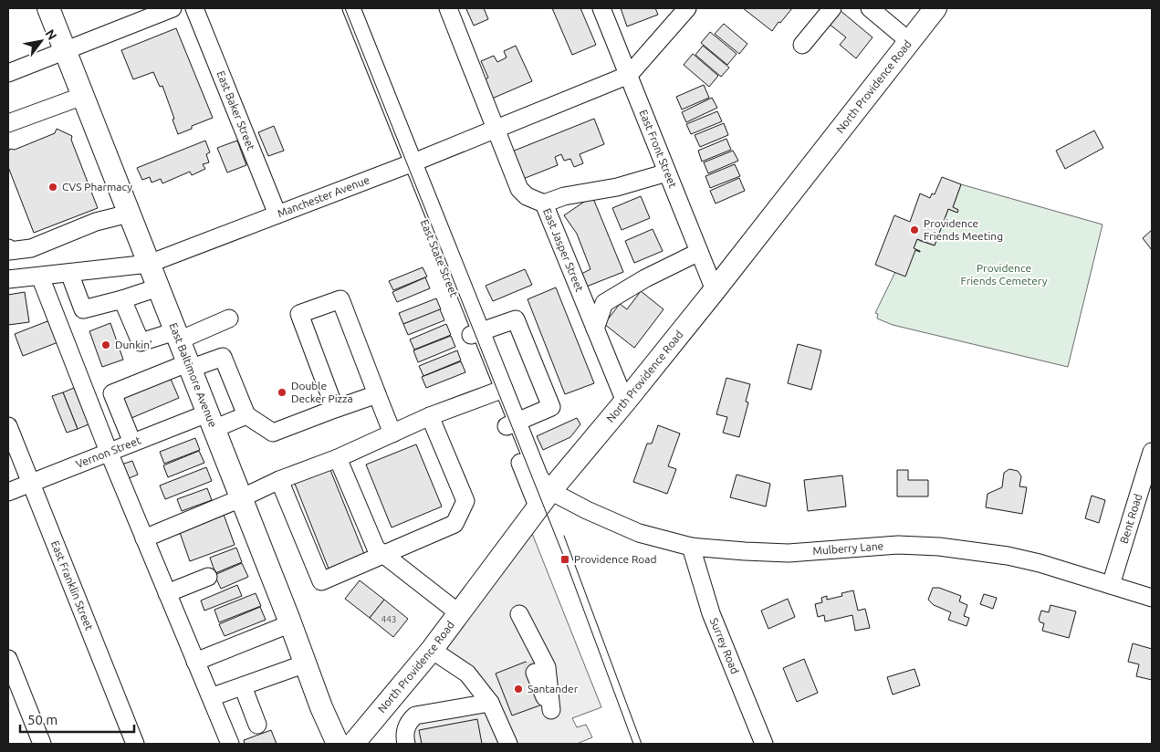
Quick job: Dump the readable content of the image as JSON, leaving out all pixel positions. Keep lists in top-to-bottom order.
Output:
{
  "streets": {
    "main road": ["North Providence Road", "East Baltimore Avenue"],
    "street": [
      "East Baker Street",
      "East Front Street",
      "Manchester Avenue",
      "East Jasper Street",
      "East State Street",
      "Vernon Street",
      "Bent Road",
      "Mulberry Lane",
      "East Franklin Street",
      "Surrey Road"
    ]
  },
  "crossings": [
    ["North Providence Road", "East Front Street"],
    ["North Providence Road", "East Jasper Street"],
    ["North Providence Road", "East State Street"],
    ["North Providence Road", "Mulberry Lane"],
    ["East Baker Street", "Manchester Avenue"],
    ["East Front Street", "Manchester Avenue"],
    ["Manchester Avenue", "East Jasper Street"],
    ["Manchester Avenue", "East State Street"],
    ["Manchester Avenue", "East Baltimore Avenue"],
    ["East State Street", "Mulberry Lane"],
    ["East Baltimore Avenue", "Vernon Street"],
    ["Vernon Street", "East Franklin Street"],
    ["Bent Road", "Mulberry Lane"],
    ["Mulberry Lane", "Surrey Road"]
  ],
  "parks": ["Providence Friends Cemetery"],
  "places": {
    "other": [
      "CVS Pharmacy",
      "Providence Friends Meeting",
      "Dunkin'",
      "Double Decker Pizza",
      "Santander"
    ],
    "transit": ["Providence Road"]
  },
  "house_numbers": ["443"],
  "scale_bar": "50 m",
  "north": "top right"
}
